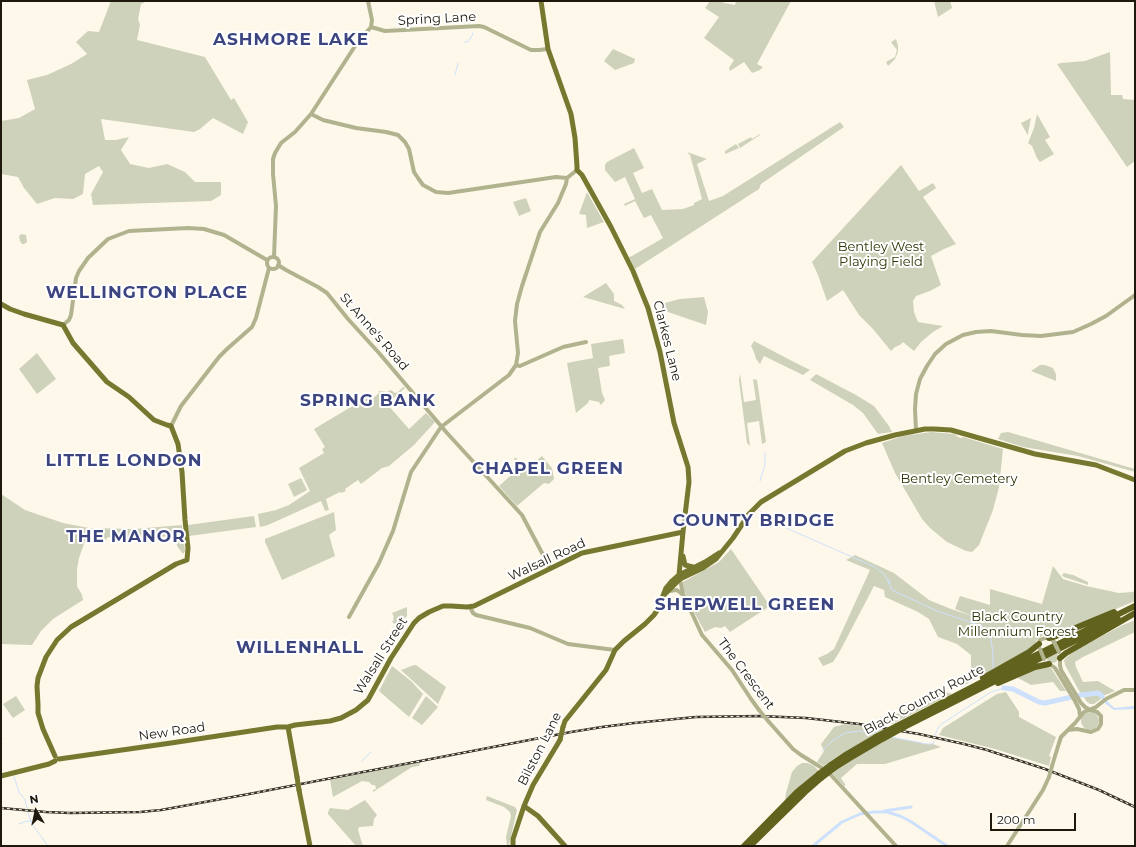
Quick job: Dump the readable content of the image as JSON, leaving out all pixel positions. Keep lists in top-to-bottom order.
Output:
{
  "streets": {
    "highway": ["Black Country Route"],
    "main road": [
      "Clarkes Lane",
      "Walsall Road",
      "Walsall Street",
      "New Road",
      "Bilston Lane"
    ],
    "street": ["Spring Lane", "St Anne's Road", "The Crescent"]
  },
  "crossings": [
    ["St Anne's Road", "Walsall Road"],
    ["Clarkes Lane", "Walsall Road"],
    ["Clarkes Lane", "The Crescent"],
    ["Walsall Road", "Walsall Street"],
    ["Walsall Street", "New Road"],
    ["The Crescent", "Black Country Route"]
  ],
  "districts": [
    "ASHMORE LAKE",
    "WELLINGTON PLACE",
    "SPRING BANK",
    "LITTLE LONDON",
    "CHAPEL GREEN",
    "COUNTY BRIDGE",
    "THE MANOR",
    "SHEPWELL GREEN",
    "WILLENHALL"
  ],
  "parks": ["Bentley West Playing Field", "Bentley Cemetery", "Black Country Millennium Forest"],
  "scale_bar": "200 m",
  "north": "top"
}
